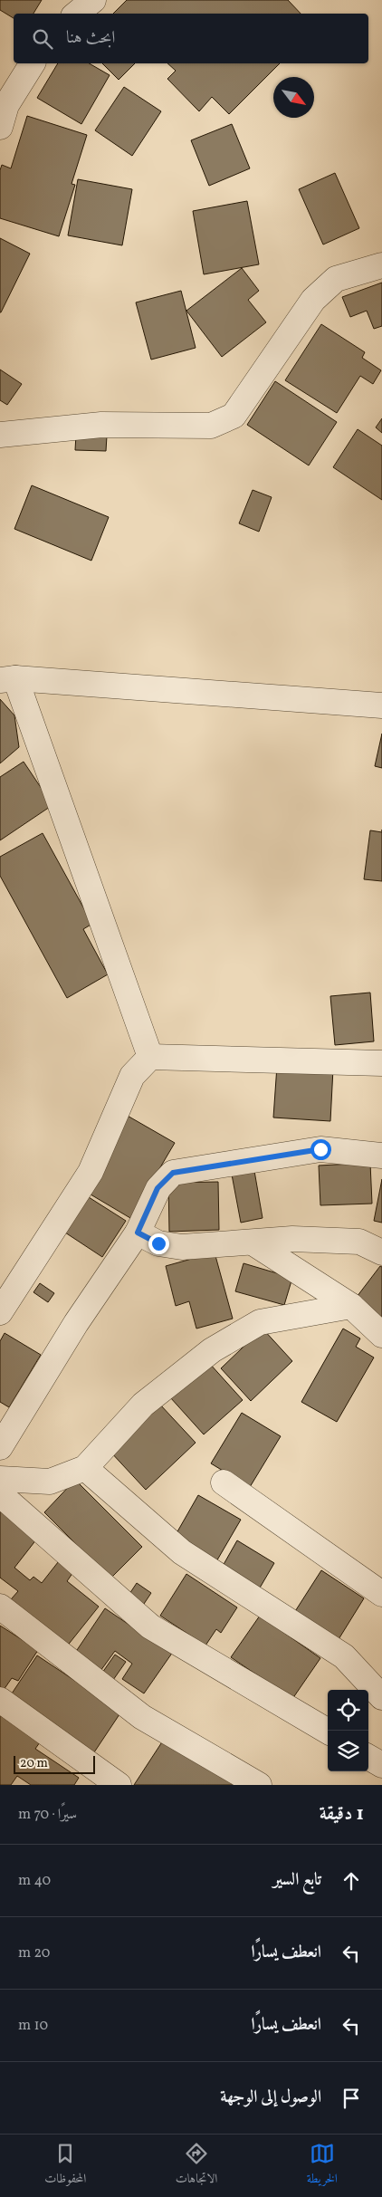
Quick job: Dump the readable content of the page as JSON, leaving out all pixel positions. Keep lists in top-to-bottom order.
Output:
{
  "scale_bar": "20 m",
  "north": "bottom right",
  "page": {
    "search": "ابحث هنا",
    "scale": "20 m",
    "heading": ["1 دقيقة", "سيرًا · 70 m"],
    "list": [
      ["تابع السير", "40 m"],
      ["انعطف يسارًا", "20 m"],
      ["انعطف يسارًا", "10 m"],
      "الوصول إلى الوجهة"
    ],
    "nav": ["الخريطة", "الاتجاهات", "المحفوظات"]
  }
}
